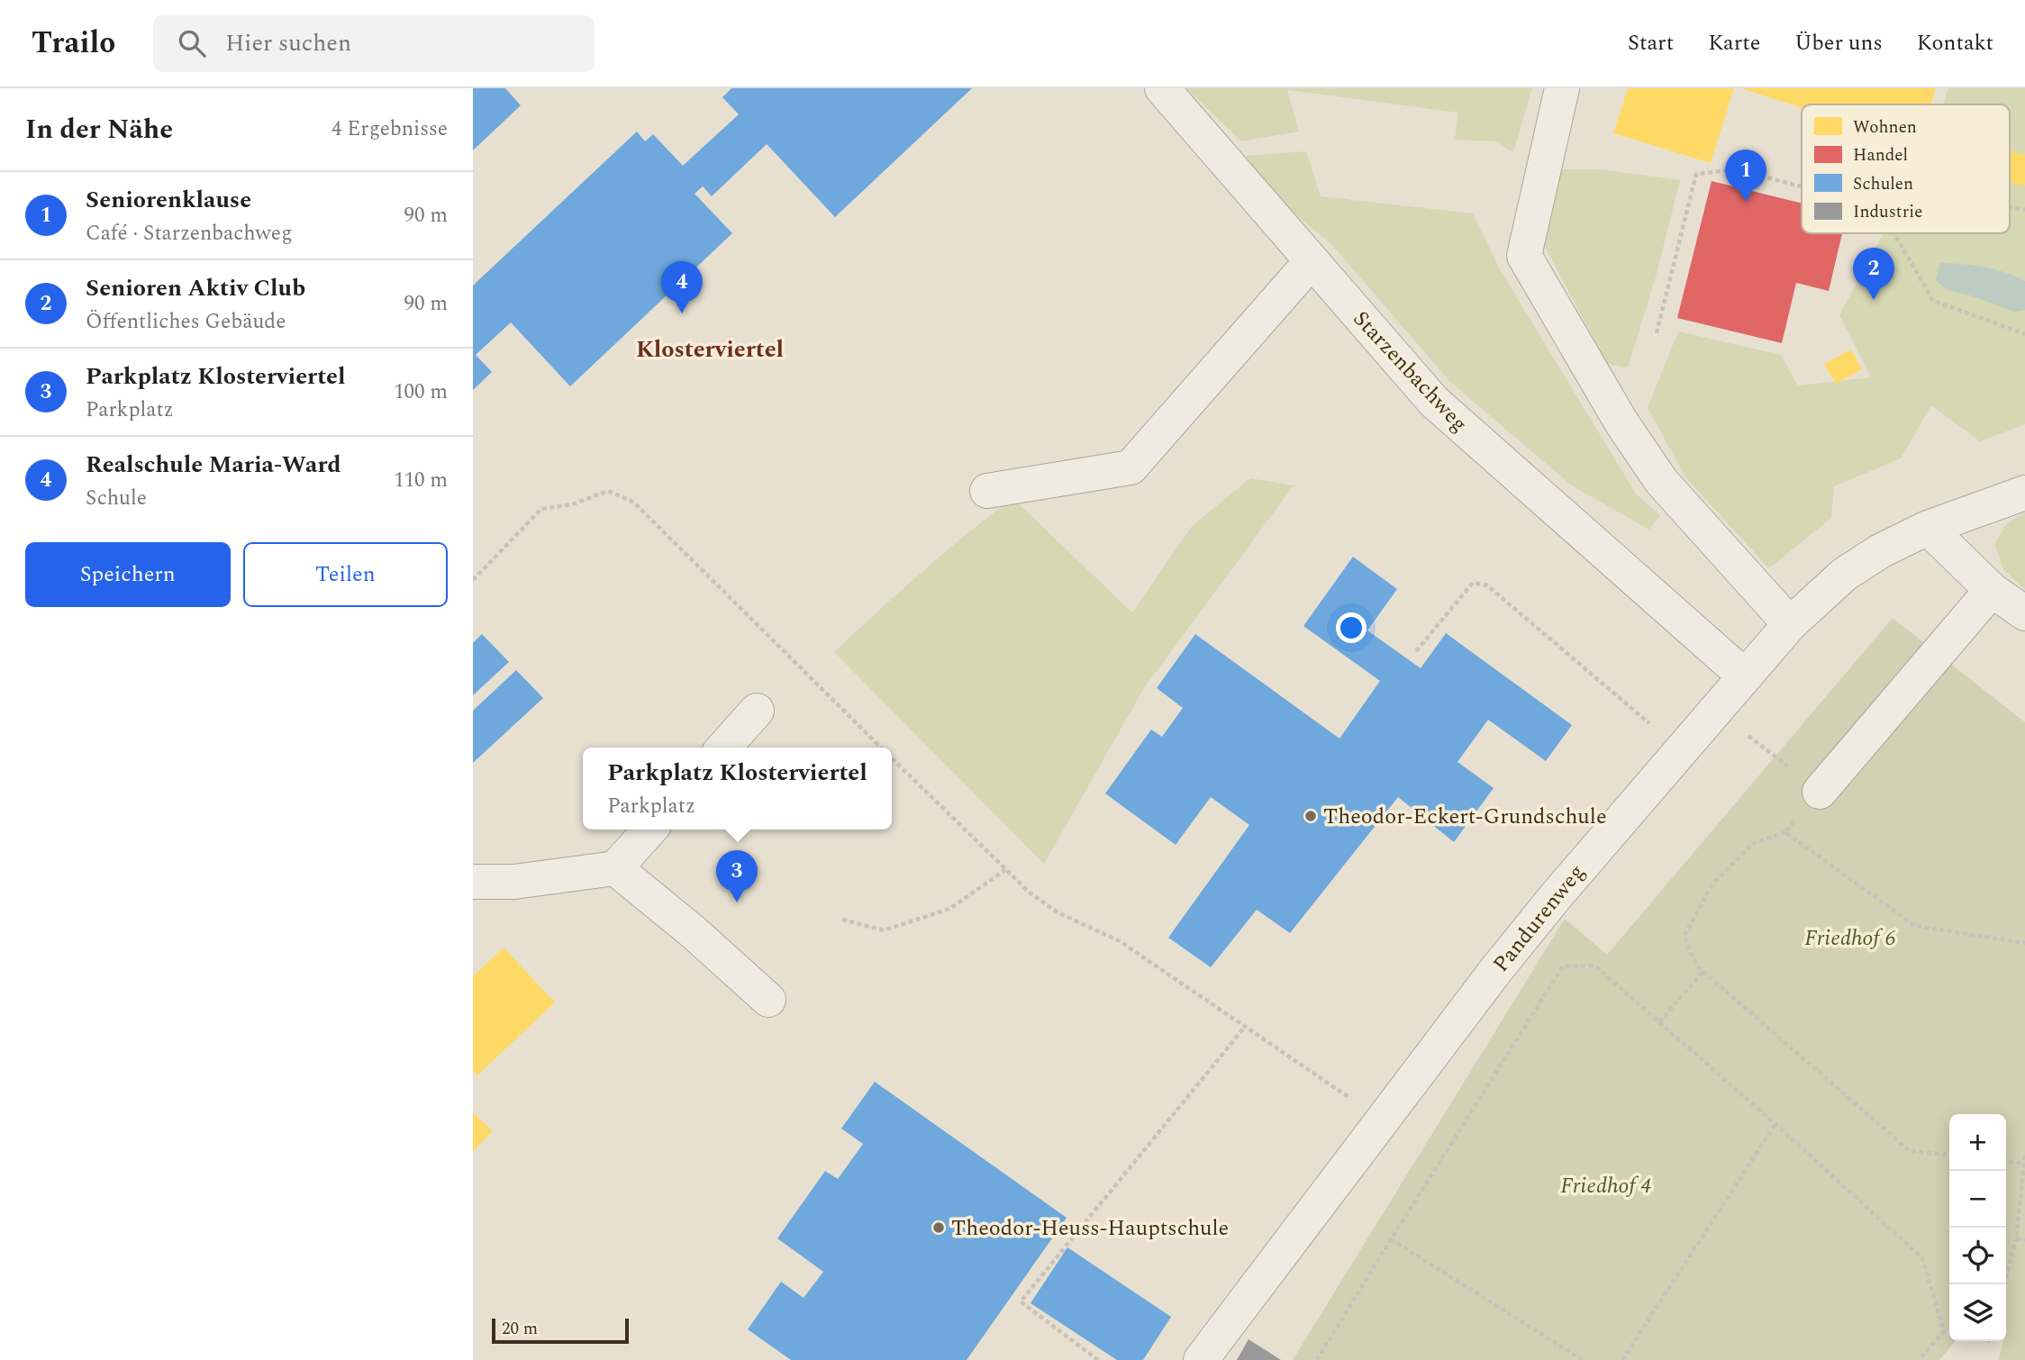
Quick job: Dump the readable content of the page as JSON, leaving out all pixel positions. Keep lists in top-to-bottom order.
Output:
{
  "streets": {
    "street": ["Starzenbachweg", "Pandurenweg"]
  },
  "crossings": [
    ["Starzenbachweg", "Pandurenweg"]
  ],
  "districts": ["Klosterviertel"],
  "parks": ["Friedhof 6", "Friedhof 4"],
  "places": ["Theodor-Eckert-Grundschule", "Theodor-Heuss-Hauptschule"],
  "legend": [
    "Wohnen",
    "Handel",
    "Schulen",
    "Industrie"
  ],
  "scale_bar": "20 m",
  "page": {
    "header": "Trailo",
    "search": "Hier suchen",
    "nav": [
      "Start",
      "Karte",
      "Über uns",
      "Kontakt"
    ],
    "heading": ["In der Nähe", "4 Ergebnisse"],
    "pins": [
      "1",
      "2",
      "4",
      "3"
    ],
    "list": [
      {
        "mark": "1",
        "name": "Seniorenklause",
        "note": "Café · Starzenbachweg",
        "value": "90 m"
      },
      {
        "mark": "2",
        "name": "Senioren Aktiv Club",
        "note": "Öffentliches Gebäude",
        "value": "90 m"
      },
      {
        "mark": "3",
        "name": "Parkplatz Klosterviertel",
        "note": "Parkplatz",
        "value": "100 m"
      },
      {
        "mark": "4",
        "name": "Realschule Maria-Ward",
        "note": "Schule",
        "value": "110 m"
      }
    ],
    "buttons": ["Speichern", "Teilen"],
    "popup": ["Parkplatz Klosterviertel", "Parkplatz"],
    "map_buttons": ["+", "−"],
    "scale": "20 m"
  }
}
